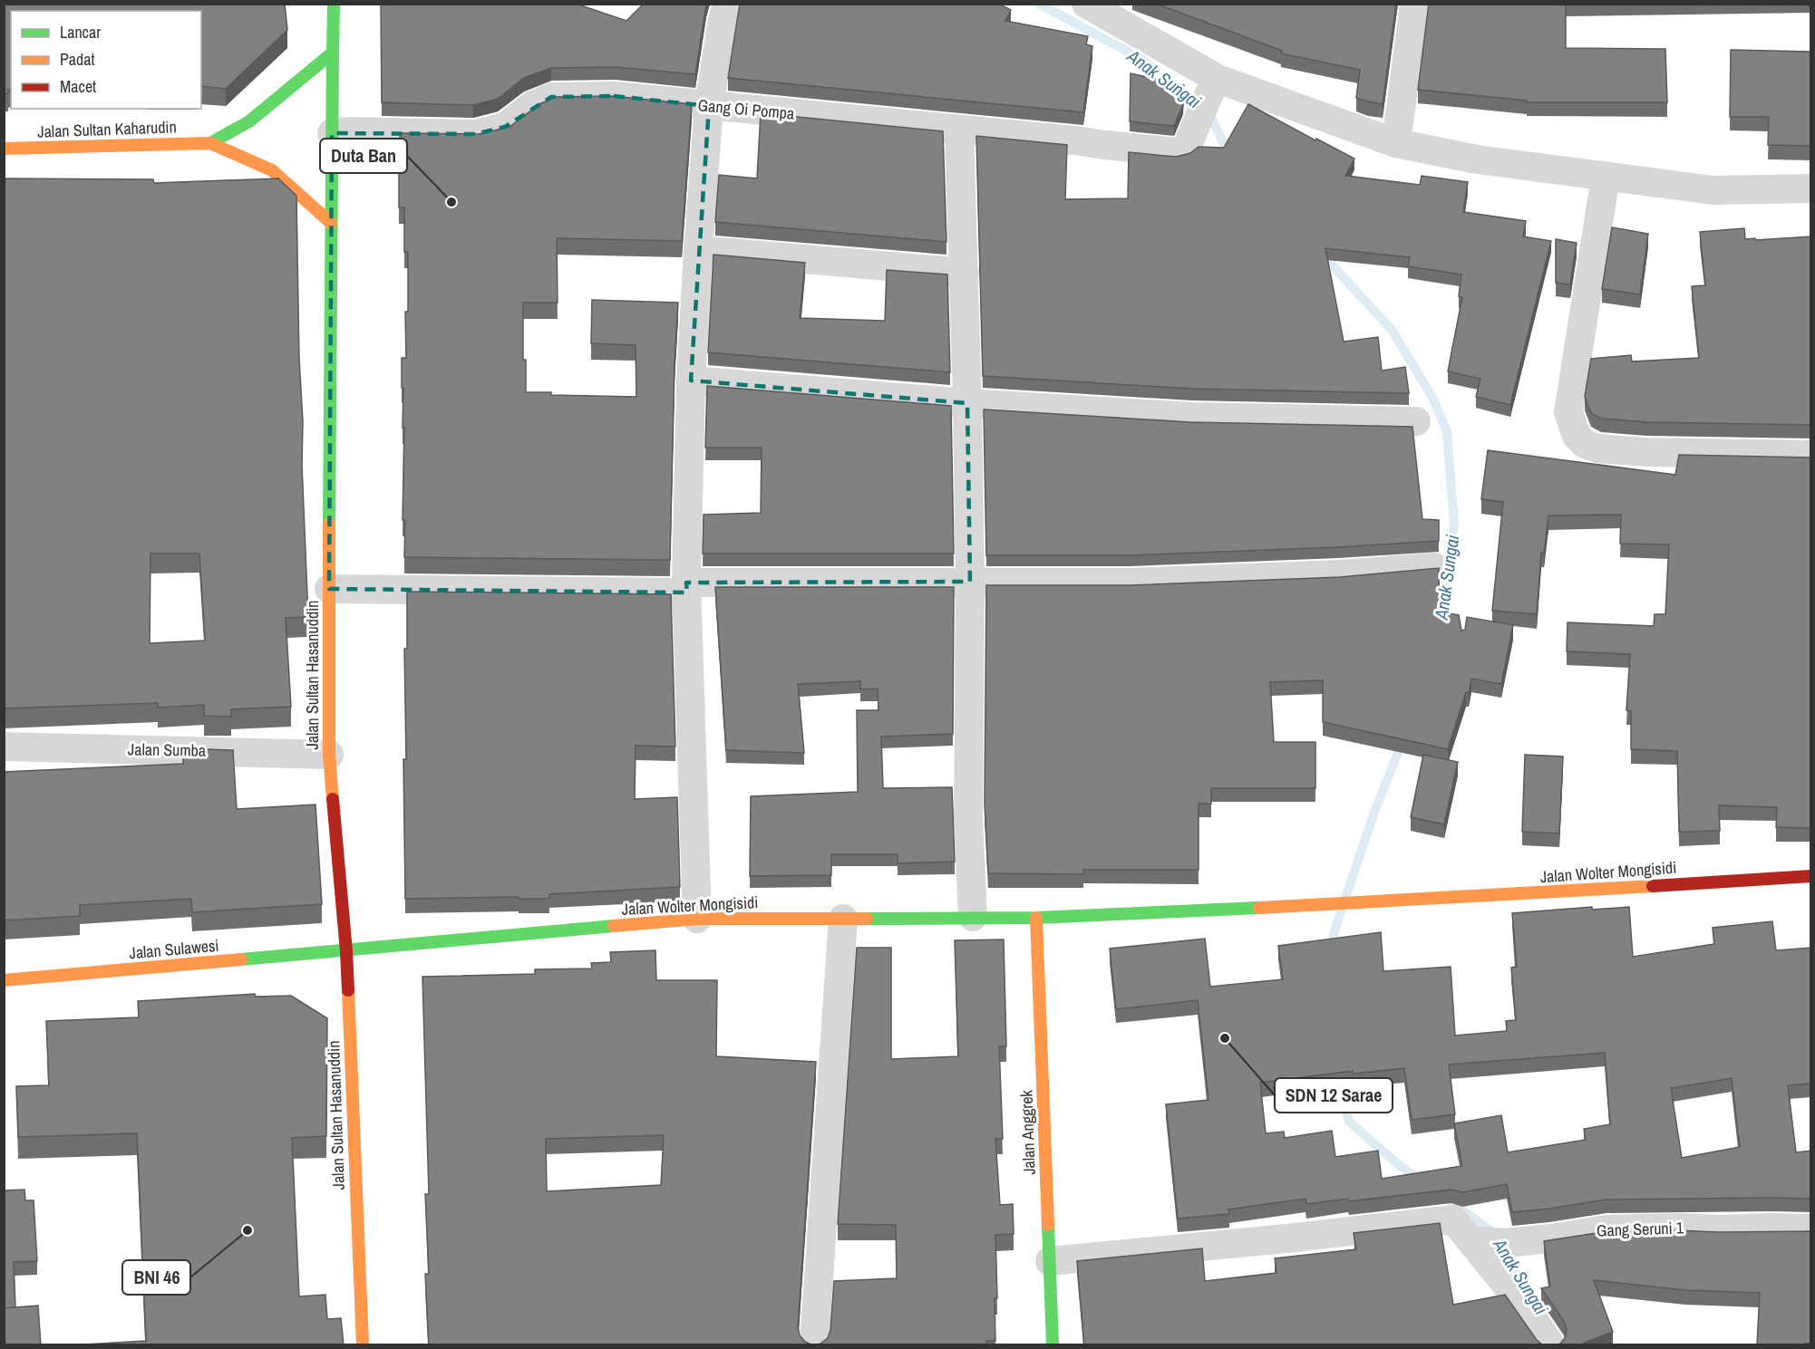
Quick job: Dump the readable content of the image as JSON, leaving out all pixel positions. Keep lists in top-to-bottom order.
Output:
{
  "streets": {
    "main road": [
      "Jalan Sultan Kaharudin",
      "Jalan Sultan Hasanuddin",
      "Jalan Wolter Mongisidi",
      "Jalan Sulawesi",
      "Jalan Anggrek"
    ],
    "street": ["Gang Oi Pompa", "Jalan Sumba", "Gang Seruni 1"]
  },
  "crossings": [
    ["Gang Oi Pompa", "Jalan Sultan Hasanuddin"],
    ["Jalan Sultan Kaharudin", "Jalan Sultan Hasanuddin"],
    ["Jalan Sultan Hasanuddin", "Jalan Sumba"],
    ["Jalan Sultan Hasanuddin", "Jalan Wolter Mongisidi"],
    ["Jalan Sultan Hasanuddin", "Jalan Sulawesi"],
    ["Jalan Wolter Mongisidi", "Jalan Sulawesi"],
    ["Jalan Wolter Mongisidi", "Jalan Anggrek"]
  ],
  "water": ["Anak Sungai"],
  "places": ["Duta Ban", "SDN 12 Sarae", "BNI 46"],
  "legend": ["Lancar", "Padat", "Macet"]
}
